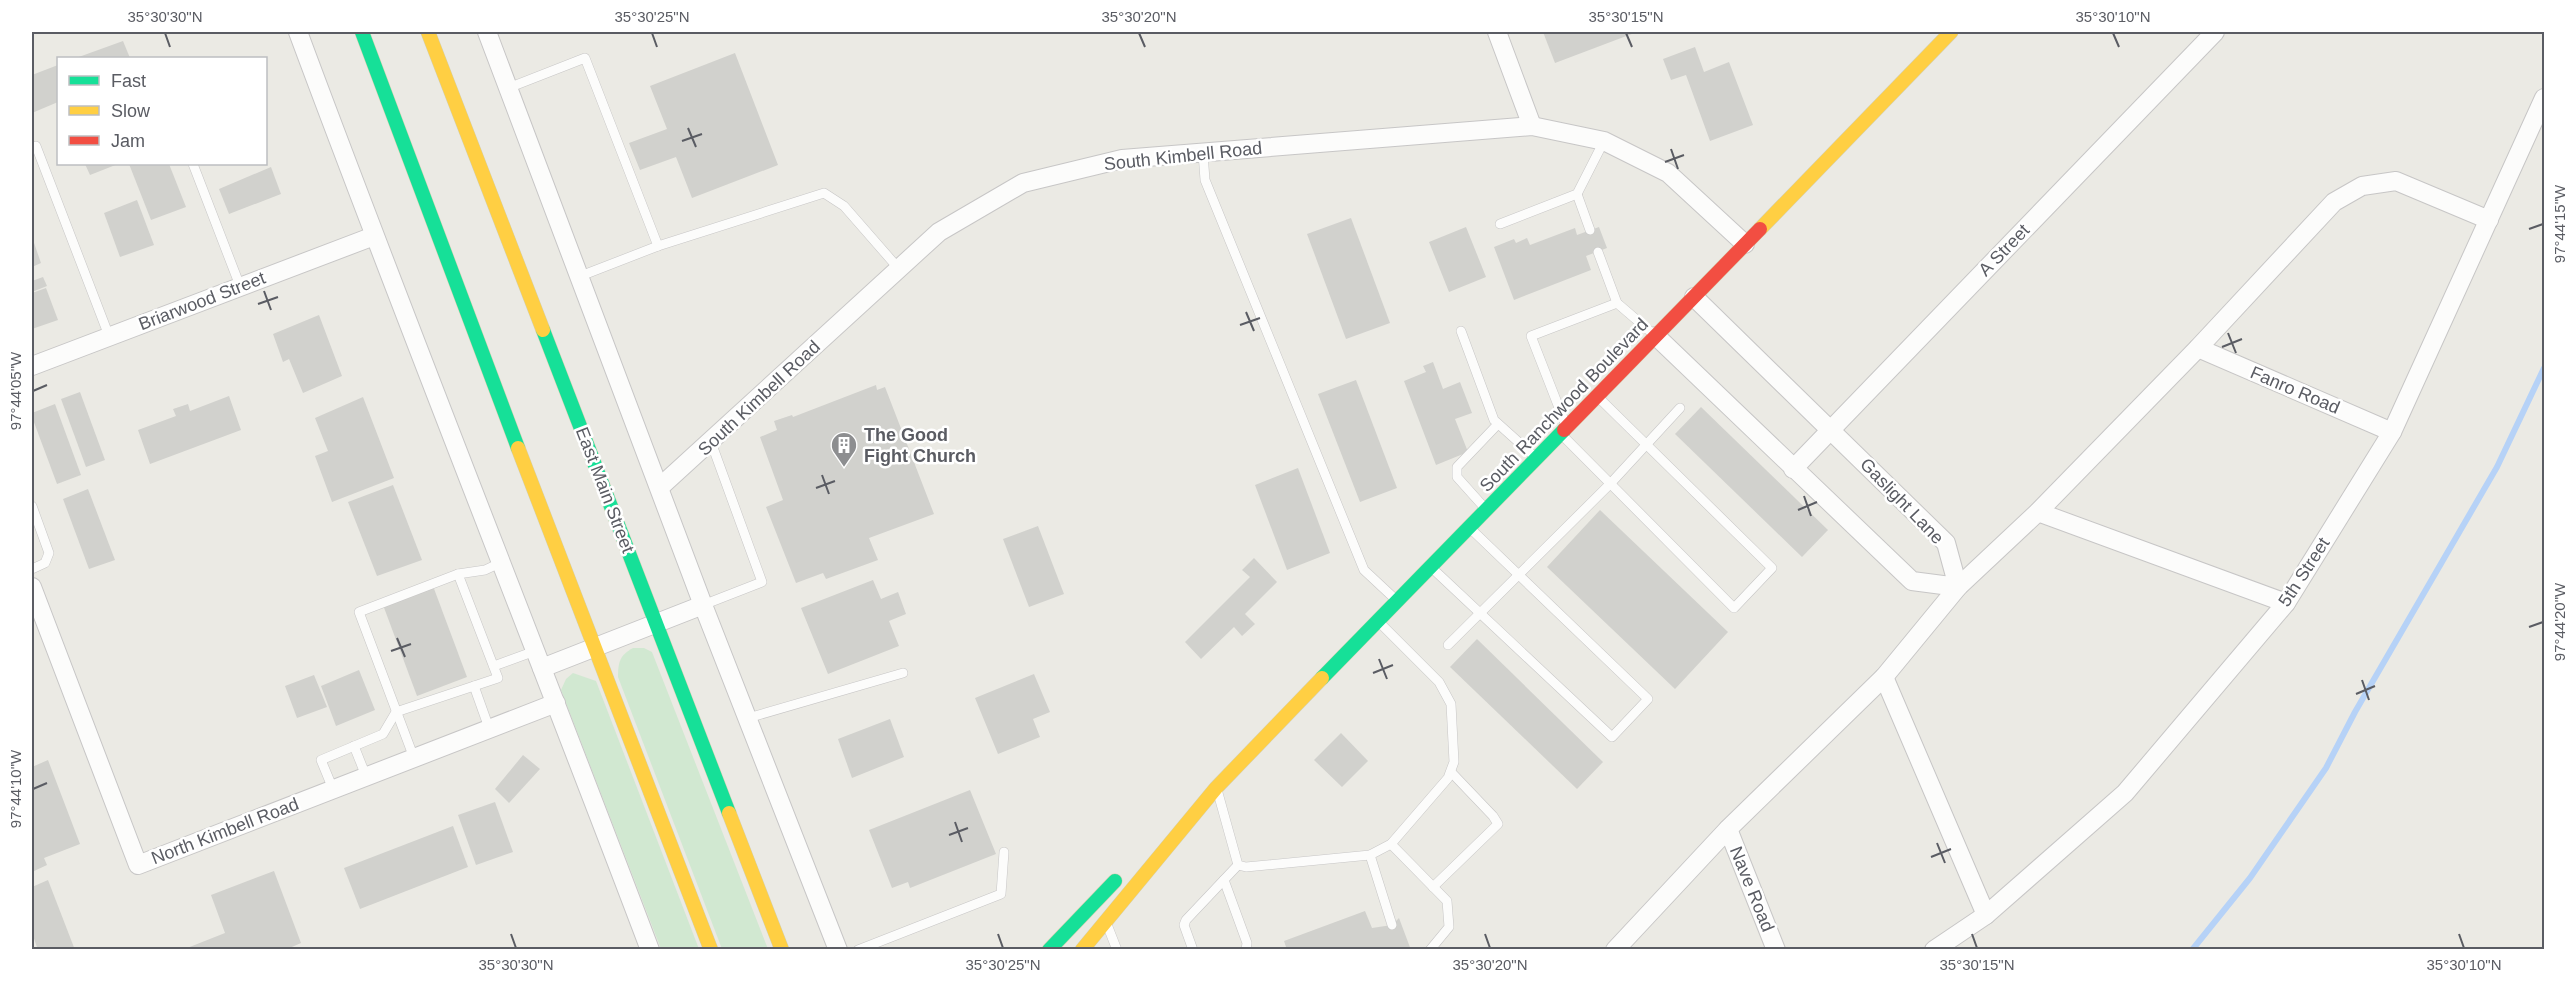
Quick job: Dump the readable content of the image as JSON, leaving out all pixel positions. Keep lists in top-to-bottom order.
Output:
{
  "streets": {
    "main road": ["South Ranchwood Boulevard", "East Main Street"],
    "street": [
      "South Kimbell Road",
      "A Street",
      "Briarwood Street",
      "Fanro Road",
      "Gaslight Lane",
      "5th Street",
      "North Kimbell Road",
      "Nave Road"
    ]
  },
  "crossings": [
    ["South Kimbell Road", "South Ranchwood Boulevard"],
    ["A Street", "Gaslight Lane"],
    ["Fanro Road", "5th Street"],
    ["South Ranchwood Boulevard", "Gaslight Lane"]
  ],
  "places": {
    "building": ["The Good Fight Church"]
  },
  "legend": ["Fast", "Slow", "Jam"],
  "coordinates": [
    "35°30'30\"N",
    "35°30'25\"N",
    "35°30'20\"N",
    "35°30'15\"N",
    "35°30'10\"N",
    "97°44'15\"W",
    "97°44'05\"W",
    "97°44'20\"W",
    "97°44'10\"W"
  ]
}
